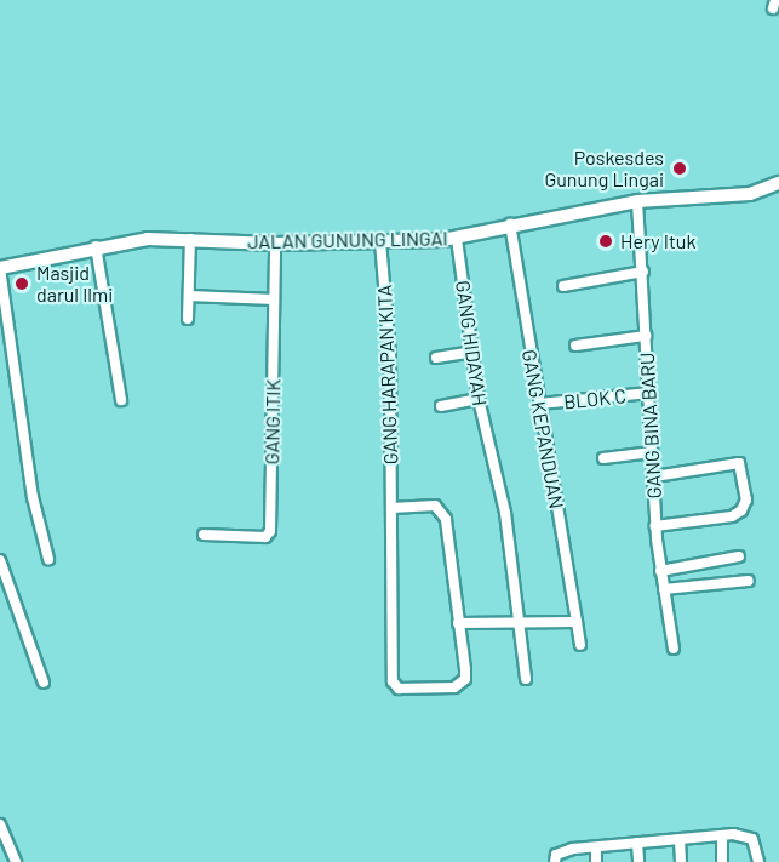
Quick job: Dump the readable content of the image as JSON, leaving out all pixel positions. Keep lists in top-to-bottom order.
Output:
{
  "streets": {
    "street": [
      "JALAN GUNUNG LINGAI",
      "GANG HIDAYAH",
      "GANG HARAPAN KITA",
      "BLOK C",
      "GANG ITIK",
      "GANG BINA BARU",
      "GANG KEPANDUAN"
    ]
  },
  "crossings": [
    ["JALAN GUNUNG LINGAI", "GANG HIDAYAH"],
    ["JALAN GUNUNG LINGAI", "GANG HARAPAN KITA"],
    ["JALAN GUNUNG LINGAI", "GANG ITIK"],
    ["JALAN GUNUNG LINGAI", "GANG BINA BARU"],
    ["JALAN GUNUNG LINGAI", "GANG KEPANDUAN"],
    ["BLOK C", "GANG BINA BARU"],
    ["BLOK C", "GANG KEPANDUAN"]
  ],
  "places": ["Poskesdes Gunung Lingai", "Hery Ituk", "Masjid darul Ilmi"]
}
